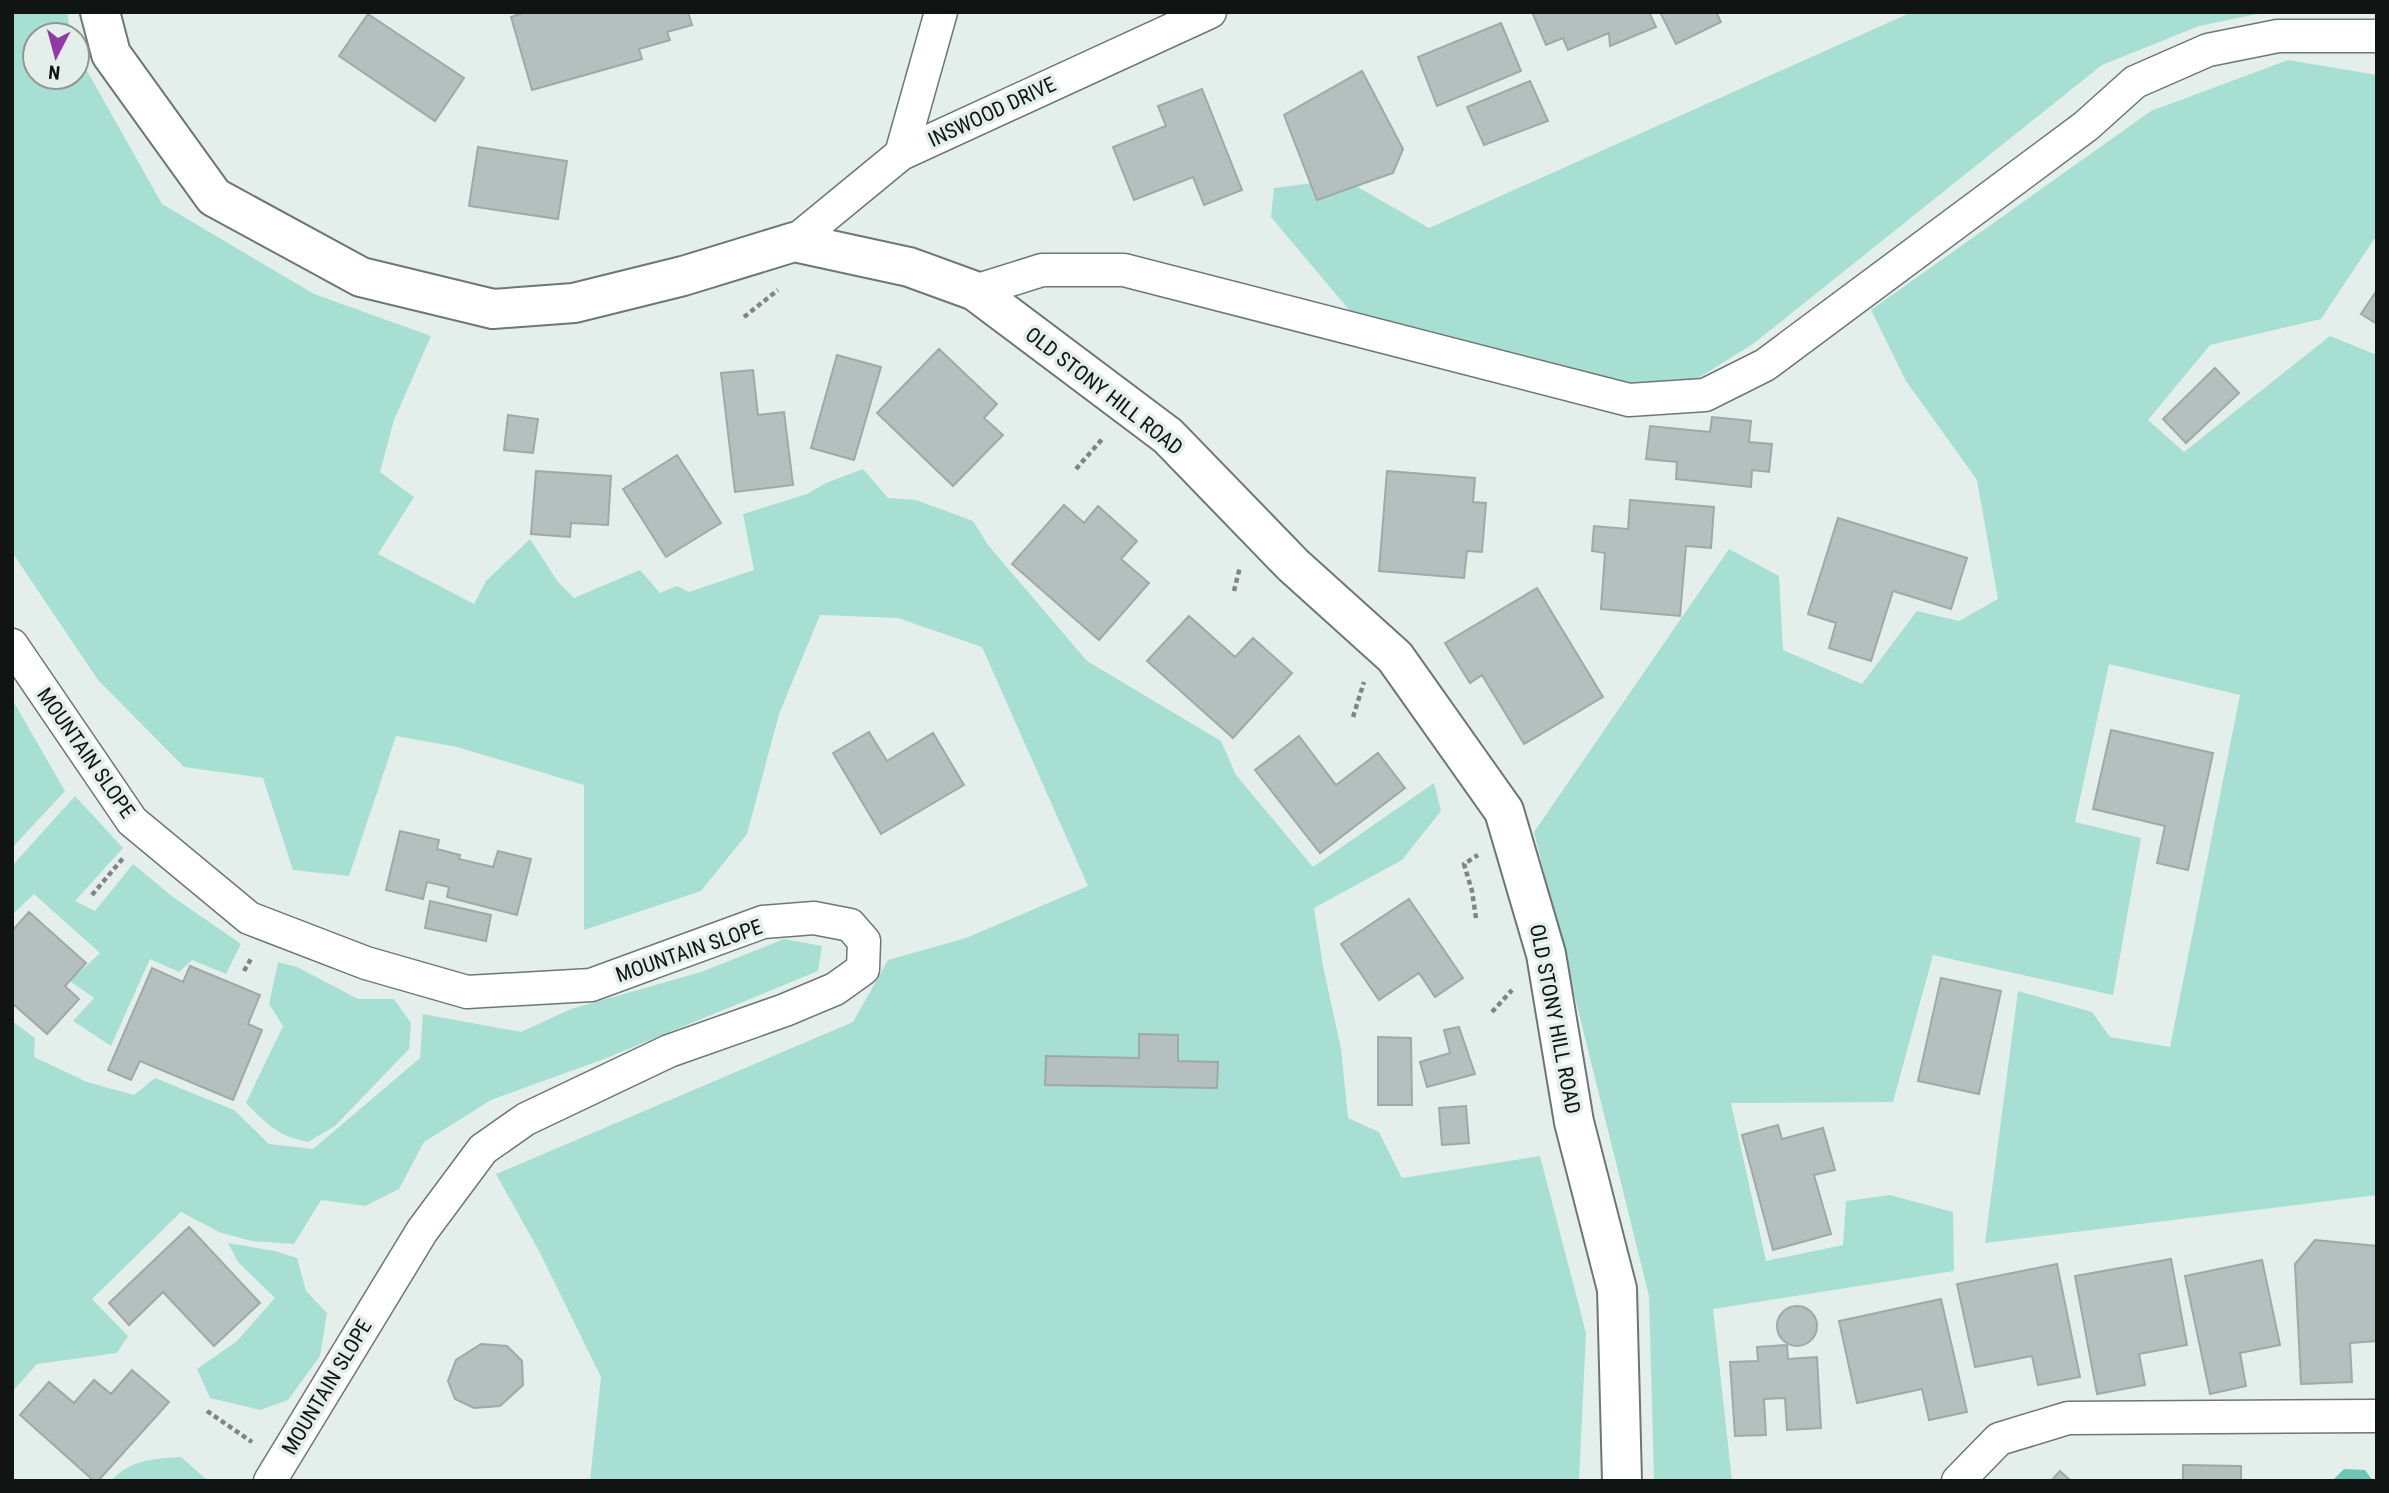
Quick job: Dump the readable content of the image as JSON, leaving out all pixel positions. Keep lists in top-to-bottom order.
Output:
{
  "streets": {
    "street": ["INSWOOD DRIVE", "OLD STONY HILL ROAD", "MOUNTAIN SLOPE"]
  },
  "crossings": [
    ["INSWOOD DRIVE", "OLD STONY HILL ROAD"]
  ],
  "north": "bottom"
}
